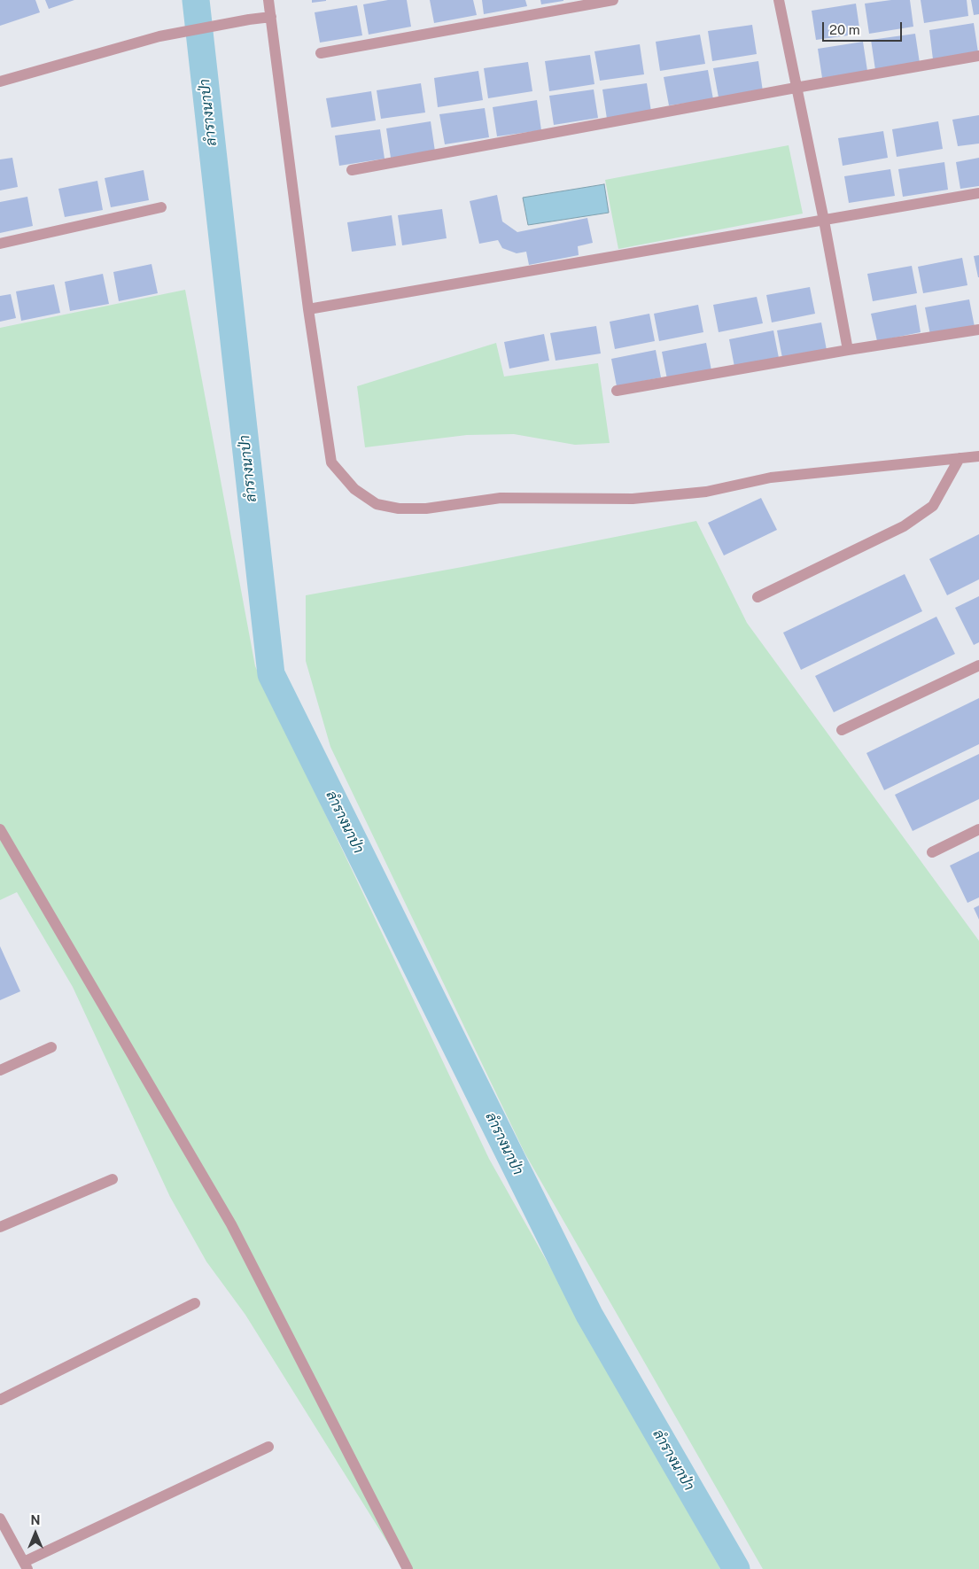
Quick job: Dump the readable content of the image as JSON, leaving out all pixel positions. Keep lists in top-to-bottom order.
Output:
{
  "water": ["ลำรางนาป่า"],
  "scale_bar": "20 m",
  "north": "top"
}
